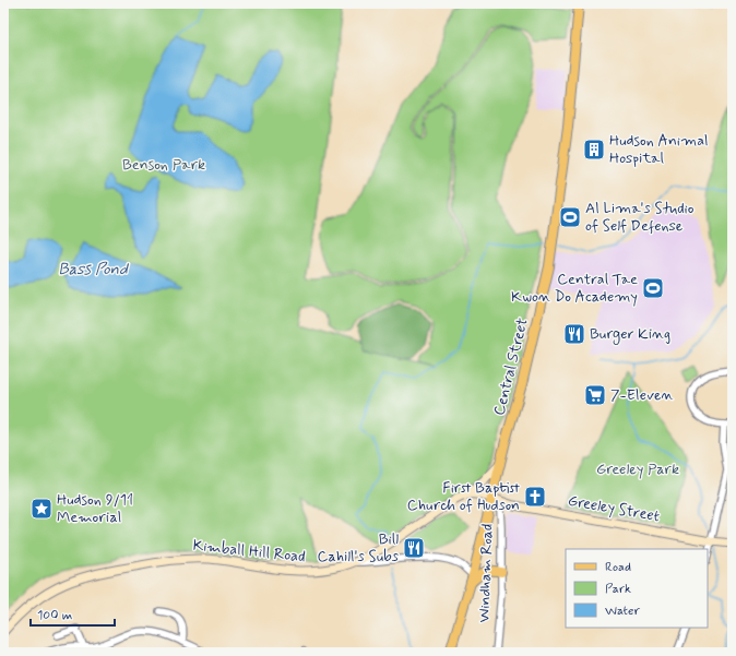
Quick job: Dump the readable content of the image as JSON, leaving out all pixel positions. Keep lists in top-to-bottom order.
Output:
{
  "streets": {
    "main road": ["Central Street"],
    "street": ["Greeley Street", "Kimball Hill Road", "Windham Road"]
  },
  "crossings": [
    ["Central Street", "Greeley Street"],
    ["Central Street", "Kimball Hill Road"],
    ["Central Street", "Windham Road"],
    ["Greeley Street", "Windham Road"]
  ],
  "water": ["Bass Pond"],
  "parks": ["Benson Park", "Greeley Park"],
  "places": {
    "building": ["Hudson Animal Hospital"],
    "sports": ["Al Lima's Studio of Self Defense", "Central Tae Kwon Do Academy"],
    "restaurant": ["Burger King", "Bill Cahill's Subs"],
    "supermarket": ["7-Eleven"],
    "church": ["First Baptist Church of Hudson"],
    "place": ["Hudson 9/11 Memorial"]
  },
  "legend": ["Road", "Park", "Water"],
  "scale_bar": "100 m"
}
